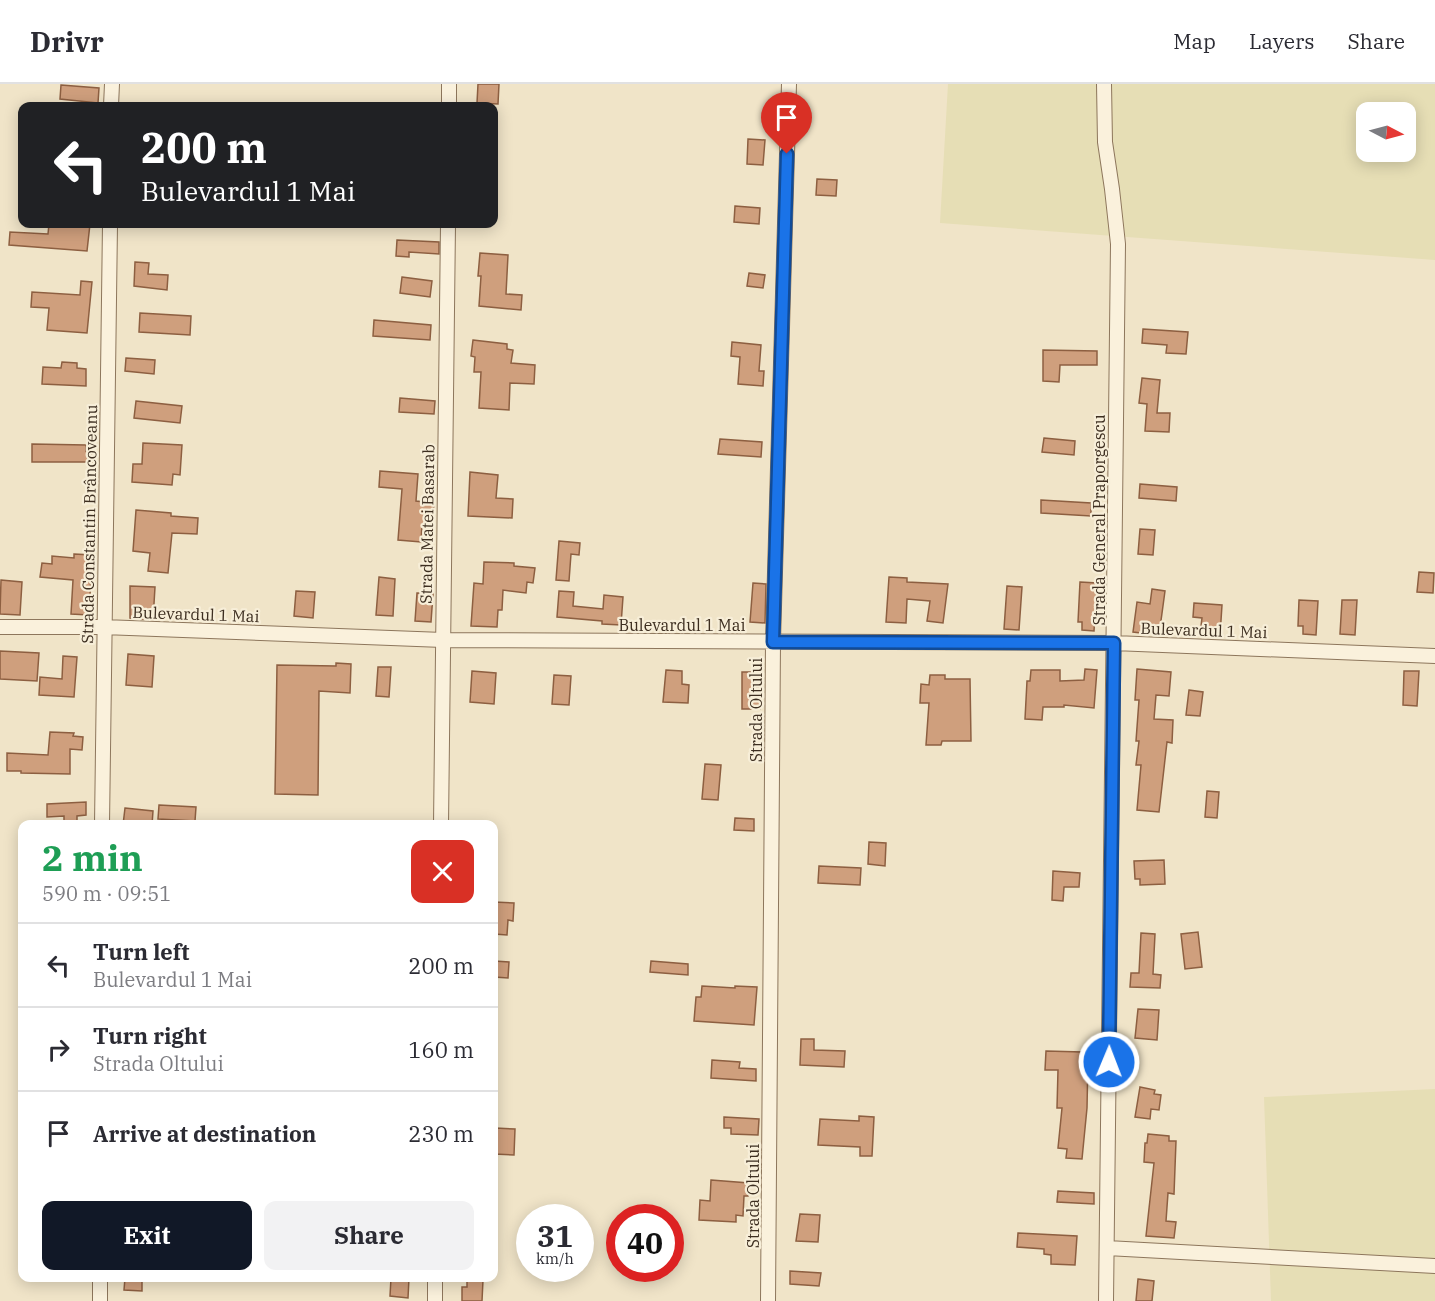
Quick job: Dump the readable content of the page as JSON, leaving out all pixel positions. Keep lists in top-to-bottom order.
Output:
{
  "streets": {
    "street": [
      "Strada General Praporgescu",
      "Strada Constantin Brâncoveanu",
      "Strada Matei Basarab",
      "Bulevardul 1 Mai",
      "Strada Oltului"
    ]
  },
  "crossings": [
    ["Strada General Praporgescu", "Bulevardul 1 Mai"],
    ["Strada Constantin Brâncoveanu", "Bulevardul 1 Mai"],
    ["Strada Matei Basarab", "Bulevardul 1 Mai"],
    ["Bulevardul 1 Mai", "Strada Oltului"]
  ],
  "north": "right",
  "page": {
    "header": "Drivr",
    "nav": ["Map", "Layers", "Share"],
    "turn": ["200 m", "Bulevardul 1 Mai"],
    "heading": ["2 min", "590 m · 09:51"],
    "list": [
      {
        "name": "Turn left",
        "note": "Bulevardul 1 Mai",
        "value": "200 m"
      },
      {
        "name": "Turn right",
        "note": "Strada Oltului",
        "value": "160 m"
      },
      {
        "name": "Arrive at destination",
        "value": "230 m"
      }
    ],
    "buttons": ["Exit", "Share"],
    "speed": "31 km/h",
    "limit": "40"
  }
}
